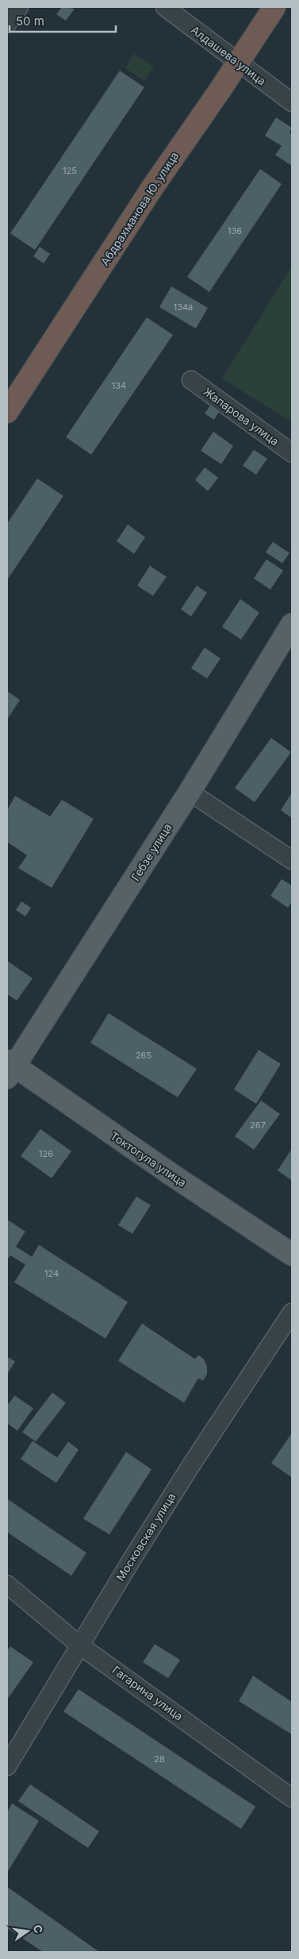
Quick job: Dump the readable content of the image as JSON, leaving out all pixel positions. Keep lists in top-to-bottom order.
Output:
{
  "streets": {
    "highway": ["Абдрахманова Ю. улица"],
    "main road": ["Гебзе улица", "Токтогула улица"],
    "street": [
      "Алдашева улица",
      "Жапарова улица",
      "Московская улица",
      "Гагарина улица"
    ]
  },
  "crossings": [
    ["Алдашева улица", "Абдрахманова Ю. улица"],
    ["Гебзе улица", "Токтогула улица"],
    ["Московская улица", "Гагарина улица"]
  ],
  "house_numbers": [
    "125",
    "136",
    "134а",
    "134",
    "265",
    "267",
    "126",
    "124",
    "28"
  ],
  "scale_bar": "50 m",
  "north": "right"
}
